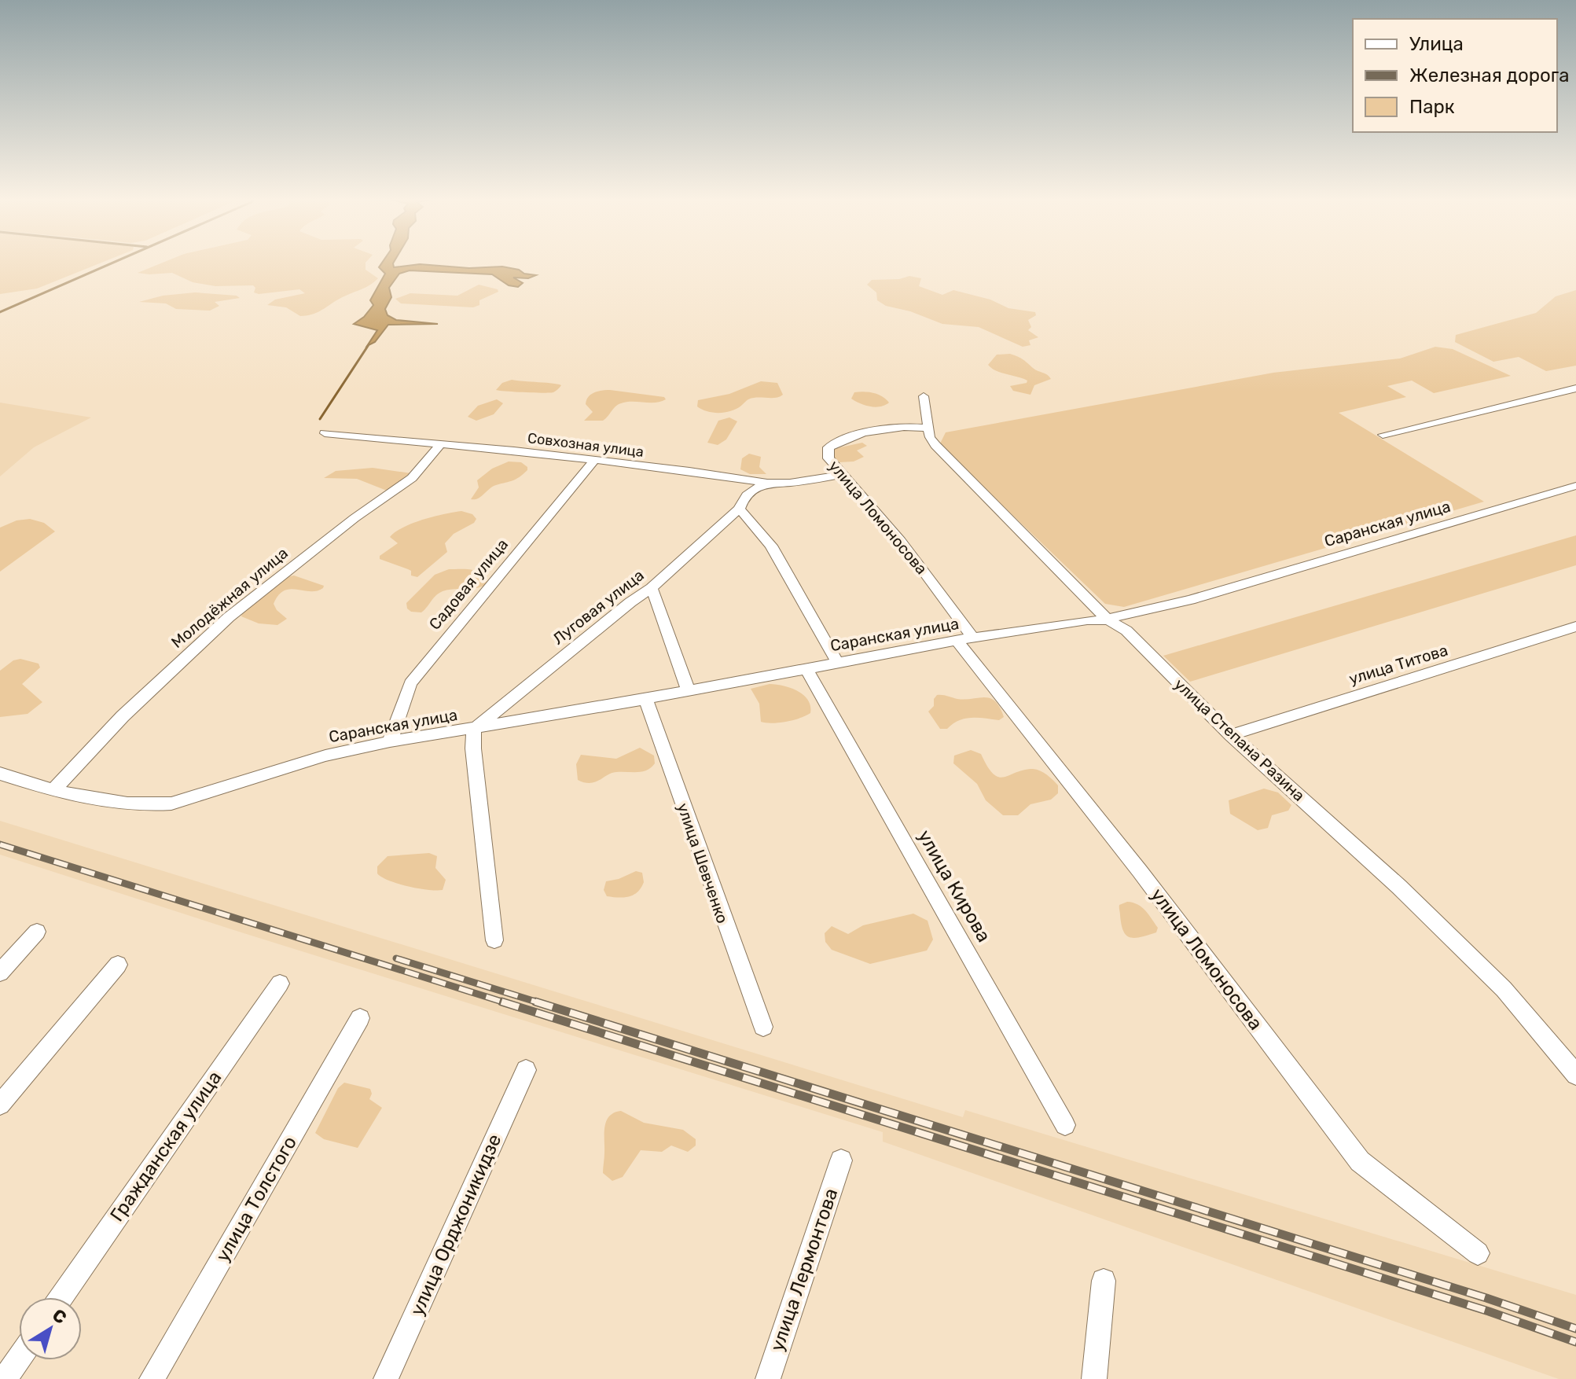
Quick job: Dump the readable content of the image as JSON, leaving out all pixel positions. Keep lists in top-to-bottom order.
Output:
{
  "streets": {
    "street": [
      "Совхозная улица",
      "улица Ломоносова",
      "Саранская улица",
      "Садовая улица",
      "Молодёжная улица",
      "Луговая улица",
      "улица Титова",
      "улица Степана Разина",
      "улица Шевченко",
      "улица Кирова",
      "Гражданская улица",
      "улица Толстого",
      "улица Орджоникидзе",
      "улица Лермонтова"
    ]
  },
  "crossings": [
    ["Совхозная улица", "улица Ломоносова"],
    ["Совхозная улица", "Садовая улица"],
    ["Совхозная улица", "Молодёжная улица"],
    ["улица Ломоносова", "Саранская улица"],
    ["улица Ломоносова", "улица Степана Разина"],
    ["Саранская улица", "Садовая улица"],
    ["Саранская улица", "Молодёжная улица"],
    ["Саранская улица", "Луговая улица"],
    ["Саранская улица", "улица Степана Разина"],
    ["Саранская улица", "улица Шевченко"],
    ["Саранская улица", "улица Кирова"],
    ["улица Титова", "улица Степана Разина"]
  ],
  "legend": ["Улица", "Железная дорога", "Парк"],
  "north": "top right"
}
